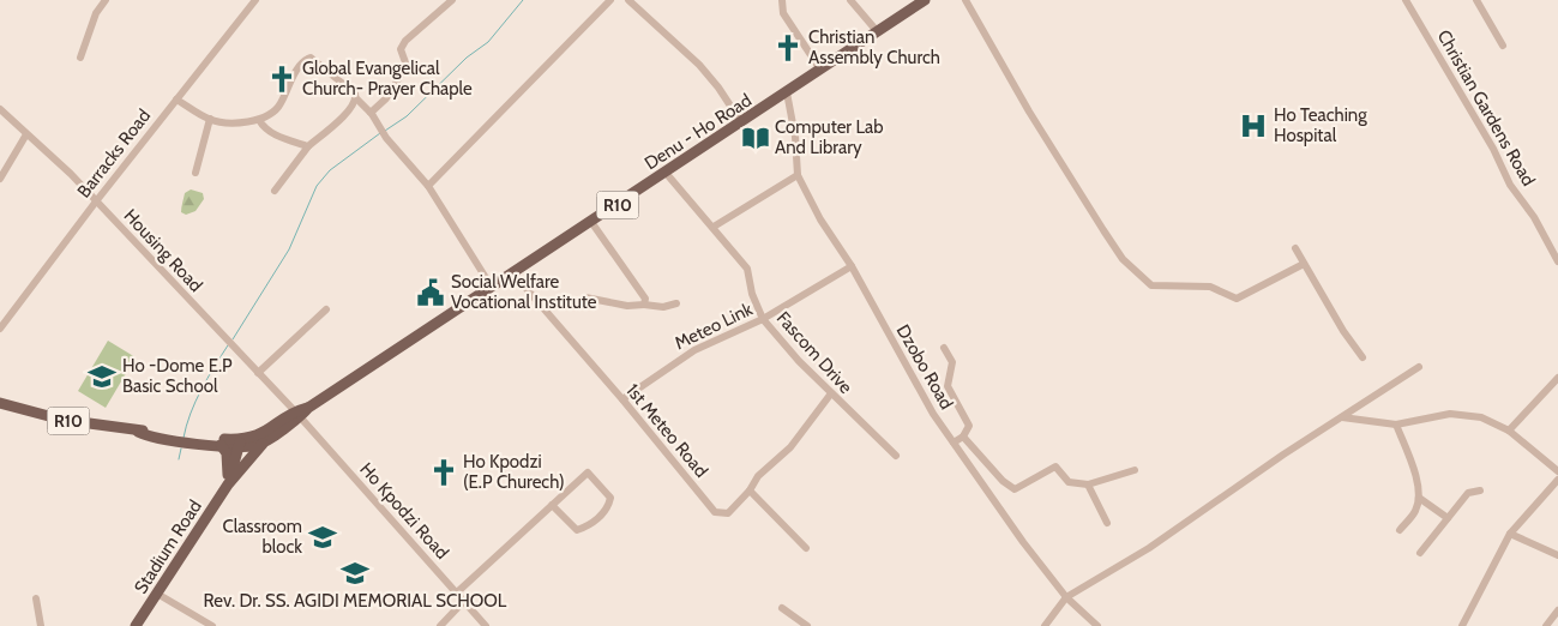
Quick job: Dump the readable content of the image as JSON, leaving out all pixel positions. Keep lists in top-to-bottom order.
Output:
{
  "streets": {
    "main road": ["Denu - Ho Road", "R10", "Stadium Road"],
    "street": [
      "Christian Gardens Road",
      "Barracks Road",
      "Housing Road",
      "Meteo Link",
      "Fascom Drive",
      "Dzobo Road",
      "1st Meteo Road",
      "Ho Kpodzi Road"
    ]
  },
  "crossings": [
    ["Denu - Ho Road", "Housing Road"],
    ["Denu - Ho Road", "Fascom Drive"],
    ["Denu - Ho Road", "Dzobo Road"],
    ["Denu - Ho Road", "1st Meteo Road"],
    ["Denu - Ho Road", "Ho Kpodzi Road"],
    ["Denu - Ho Road", "Stadium Road"],
    ["Barracks Road", "Housing Road"],
    ["Housing Road", "Ho Kpodzi Road"],
    ["Meteo Link", "Fascom Drive"],
    ["Meteo Link", "Dzobo Road"],
    ["Meteo Link", "1st Meteo Road"]
  ],
  "places": {
    "church": ["Christian Assembly Church", "Global Evangelical Church- Prayer Chaple", "Ho Kpodzi (E.P Churech)"],
    "hospital": ["Ho Teaching Hospital"],
    "library": ["Computer Lab And Library"],
    "public building": ["Social Welfare Vocational Institute"],
    "school or university": ["Ho -Dome E.P Basic School", "Classroom block", "Rev. Dr. SS. AGIDI MEMORIAL SCHOOL"]
  }
}
